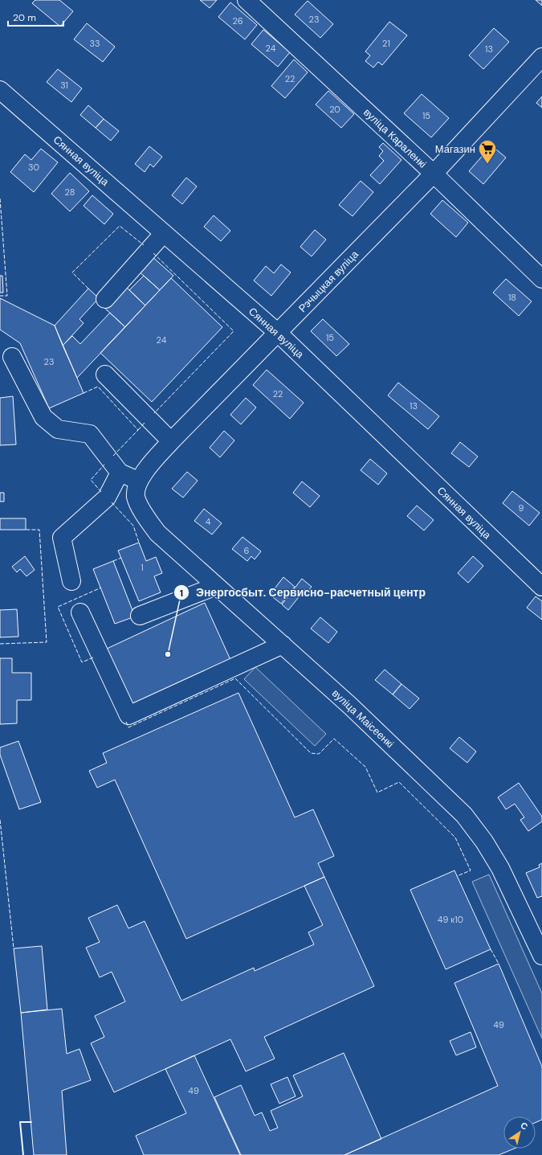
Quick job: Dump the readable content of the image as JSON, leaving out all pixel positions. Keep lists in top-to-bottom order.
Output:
{
  "streets": {
    "street": [
      "вуліца Караленкі",
      "Сянная вуліца",
      "Рэчыцкая вуліца",
      "вуліца Маісеенкі"
    ]
  },
  "crossings": [
    ["вуліца Караленкі", "Рэчыцкая вуліца"],
    ["Сянная вуліца", "Рэчыцкая вуліца"],
    ["Рэчыцкая вуліца", "вуліца Маісеенкі"]
  ],
  "places": {
    "supermarket": ["Магазин"],
    "other": ["Энергосбыт. Сервисно-расчетный центр"]
  },
  "house_numbers": [
    "23",
    "26",
    "33",
    "21",
    "24",
    "13",
    "22",
    "31",
    "20",
    "15",
    "30",
    "28",
    "18",
    "15",
    "24",
    "23",
    "22",
    "13",
    "9",
    "4",
    "6",
    "1",
    "49 к10",
    "49",
    "49"
  ],
  "scale_bar": "20 m",
  "north": "top right"
}
